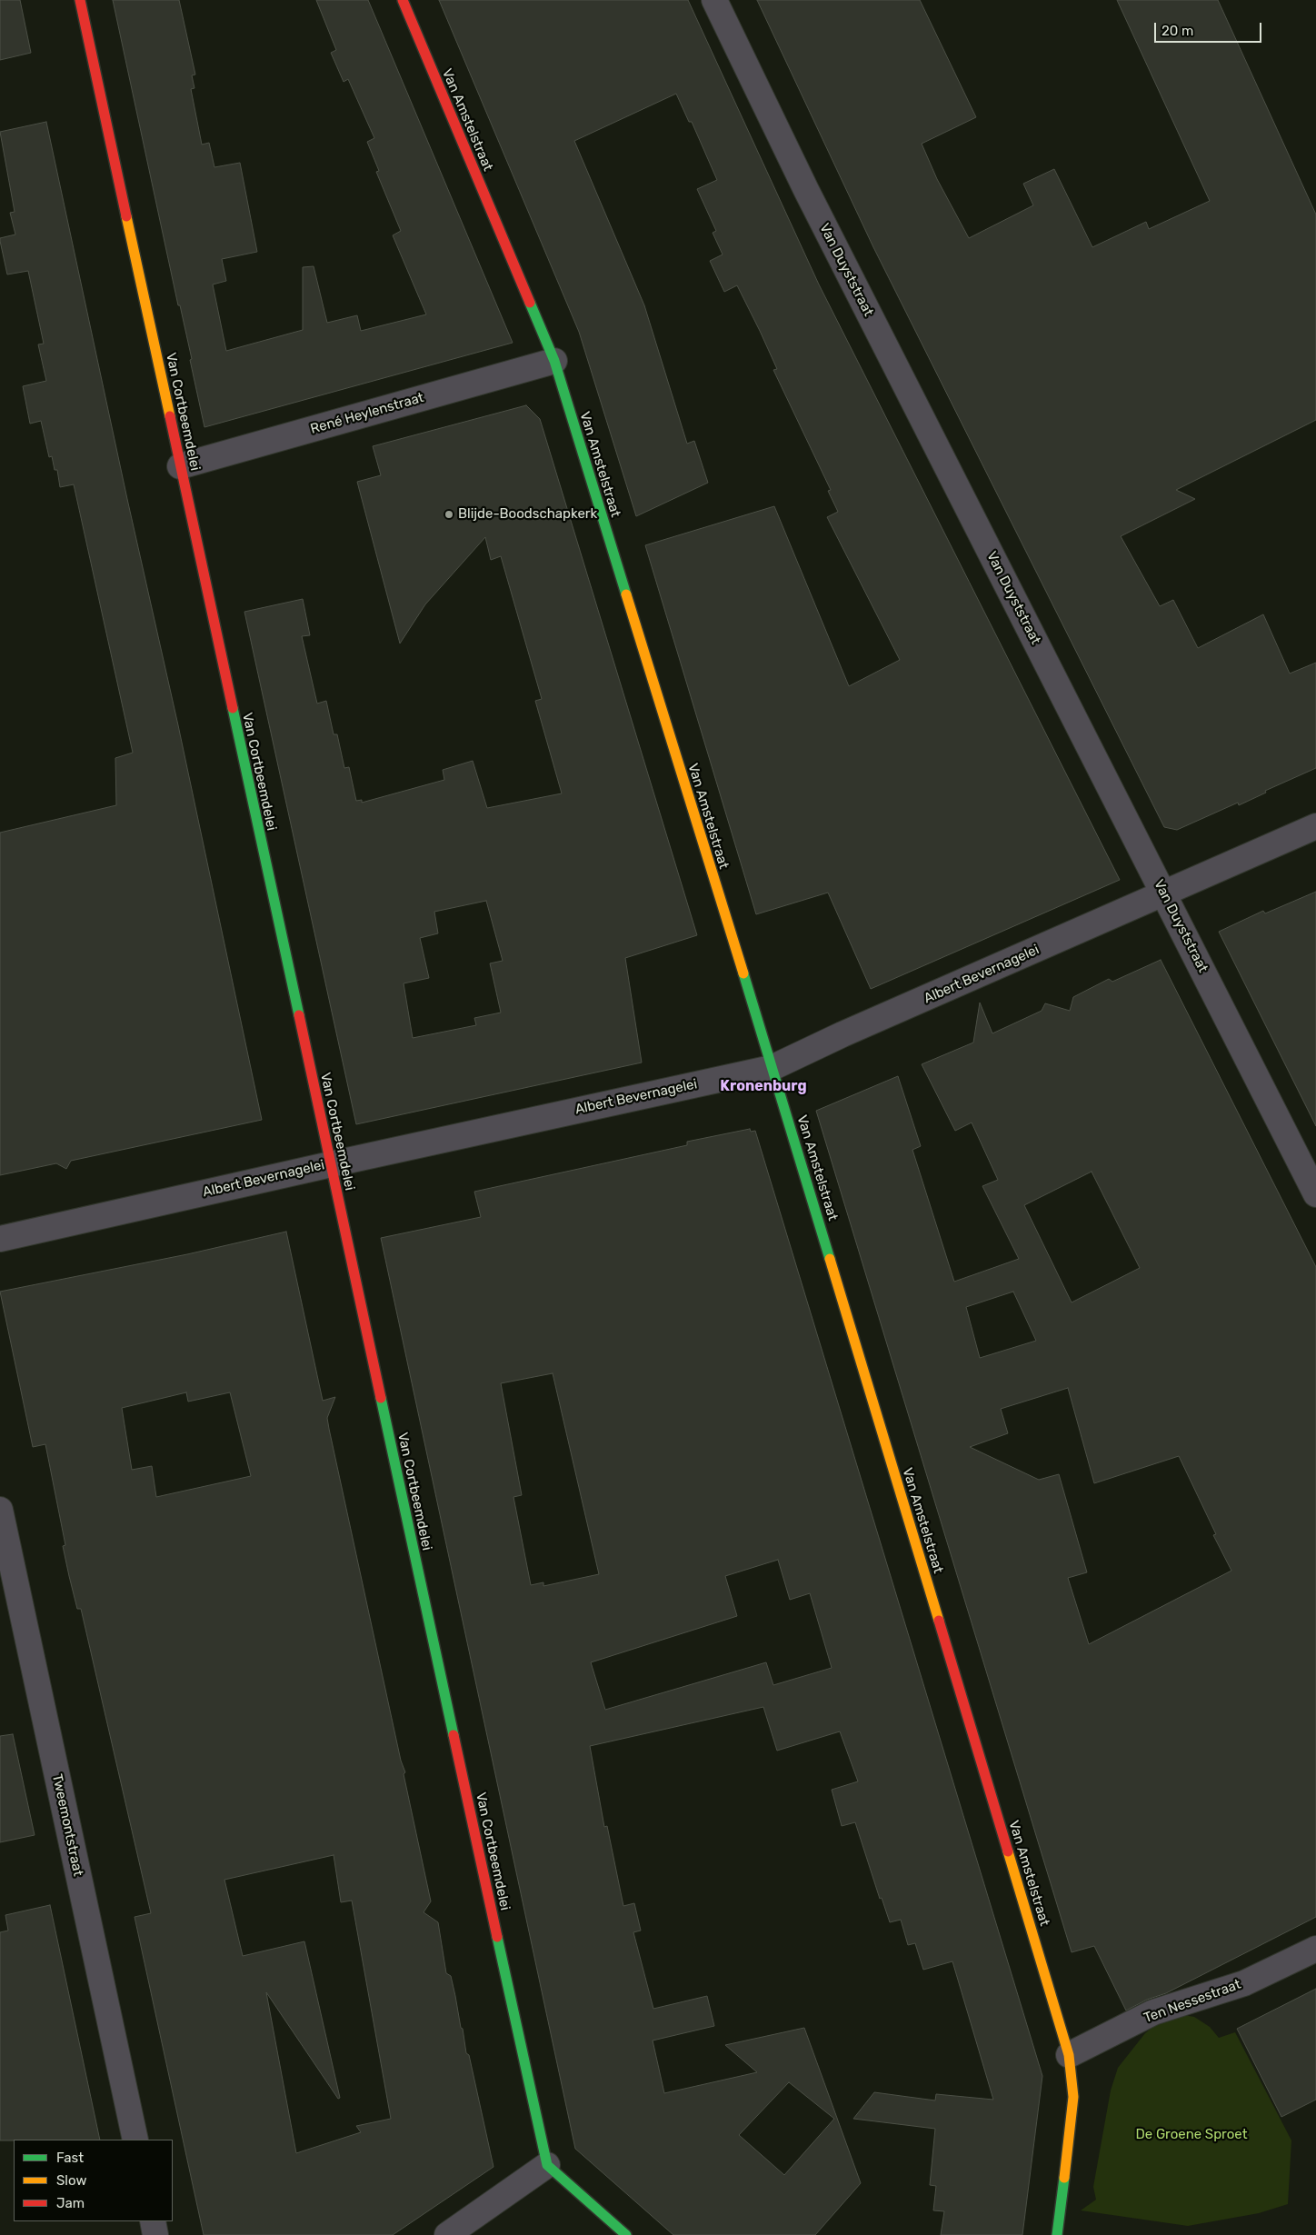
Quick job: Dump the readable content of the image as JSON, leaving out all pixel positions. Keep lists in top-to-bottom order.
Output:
{
  "streets": {
    "street": [
      "Van Amstelstraat",
      "Van Duyststraat",
      "Van Cortbeemdelei",
      "René Heylenstraat",
      "Albert Bevernagelei",
      "Tweemontstraat",
      "Ten Nessestraat"
    ]
  },
  "crossings": [
    ["Van Amstelstraat", "René Heylenstraat"],
    ["Van Amstelstraat", "Albert Bevernagelei"],
    ["Van Amstelstraat", "Ten Nessestraat"],
    ["Van Duyststraat", "Albert Bevernagelei"],
    ["Van Cortbeemdelei", "René Heylenstraat"],
    ["Van Cortbeemdelei", "Albert Bevernagelei"]
  ],
  "districts": ["Kronenburg"],
  "parks": ["De Groene Sproet"],
  "places": ["Blijde-Boodschapkerk"],
  "legend": ["Fast", "Slow", "Jam"],
  "scale_bar": "20 m"
}
